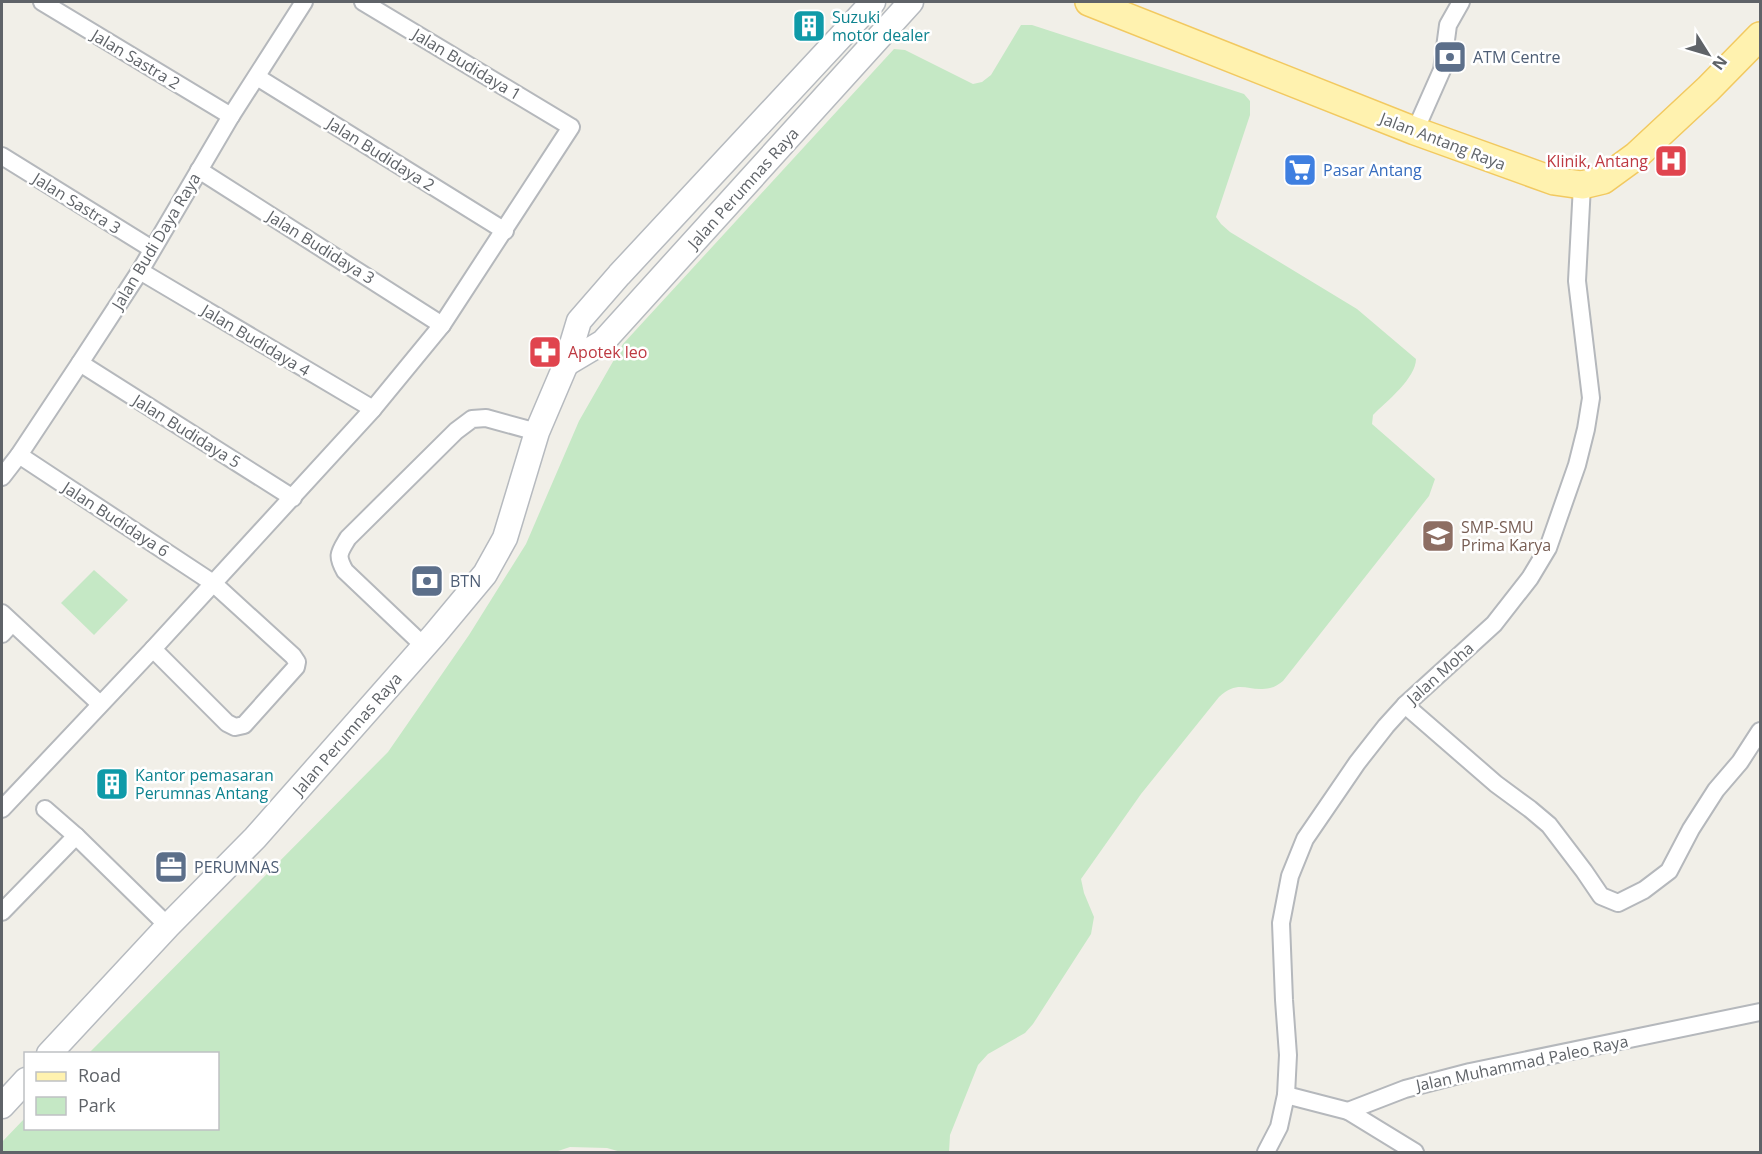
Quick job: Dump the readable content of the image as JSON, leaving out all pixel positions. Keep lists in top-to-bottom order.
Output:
{
  "streets": {
    "main road": ["Jalan Antang Raya"],
    "street": [
      "Jalan Sastra 2",
      "Jalan Budidaya 1",
      "Jalan Budidaya 2",
      "Jalan Perumnas Raya",
      "Jalan Sastra 3",
      "Jalan Budi Daya Raya",
      "Jalan Budidaya 3",
      "Jalan Budidaya 4",
      "Jalan Budidaya 5",
      "Jalan Budidaya 6",
      "Jalan Moha",
      "Jalan Muhammad Paleo Raya"
    ]
  },
  "crossings": [
    ["Jalan Sastra 2", "Jalan Budi Daya Raya"],
    ["Jalan Budidaya 1", "Jalan Budidaya 2"],
    ["Jalan Antang Raya", "Jalan Moha"],
    ["Jalan Budidaya 2", "Jalan Budi Daya Raya"],
    ["Jalan Sastra 3", "Jalan Budi Daya Raya"],
    ["Jalan Budi Daya Raya", "Jalan Budidaya 3"],
    ["Jalan Budi Daya Raya", "Jalan Budidaya 4"],
    ["Jalan Budi Daya Raya", "Jalan Budidaya 5"],
    ["Jalan Budi Daya Raya", "Jalan Budidaya 6"]
  ],
  "places": {
    "building": ["Suzuki motor dealer", "Kantor pemasaran Perumnas Antang"],
    "bank": ["ATM Centre", "BTN"],
    "hospital": ["Klinik, Antang"],
    "supermarket": ["Pasar Antang"],
    "pharmacy": ["Apotek leo"],
    "school or university": ["SMP-SMU Prima Karya"],
    "office": ["PERUMNAS"]
  },
  "legend": ["Road", "Park"],
  "north": "bottom right"
}
